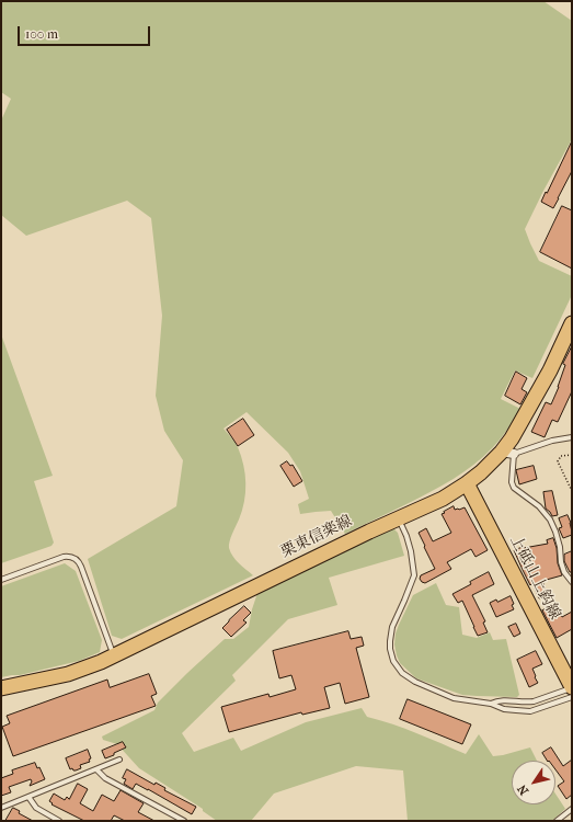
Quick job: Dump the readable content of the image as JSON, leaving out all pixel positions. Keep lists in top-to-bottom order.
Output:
{
  "streets": {
    "main road": ["栗東信楽線", "上砥山上鈎線"]
  },
  "crossings": [
    ["栗東信楽線", "上砥山上鈎線"]
  ],
  "scale_bar": "100 m",
  "north": "bottom left"
}
